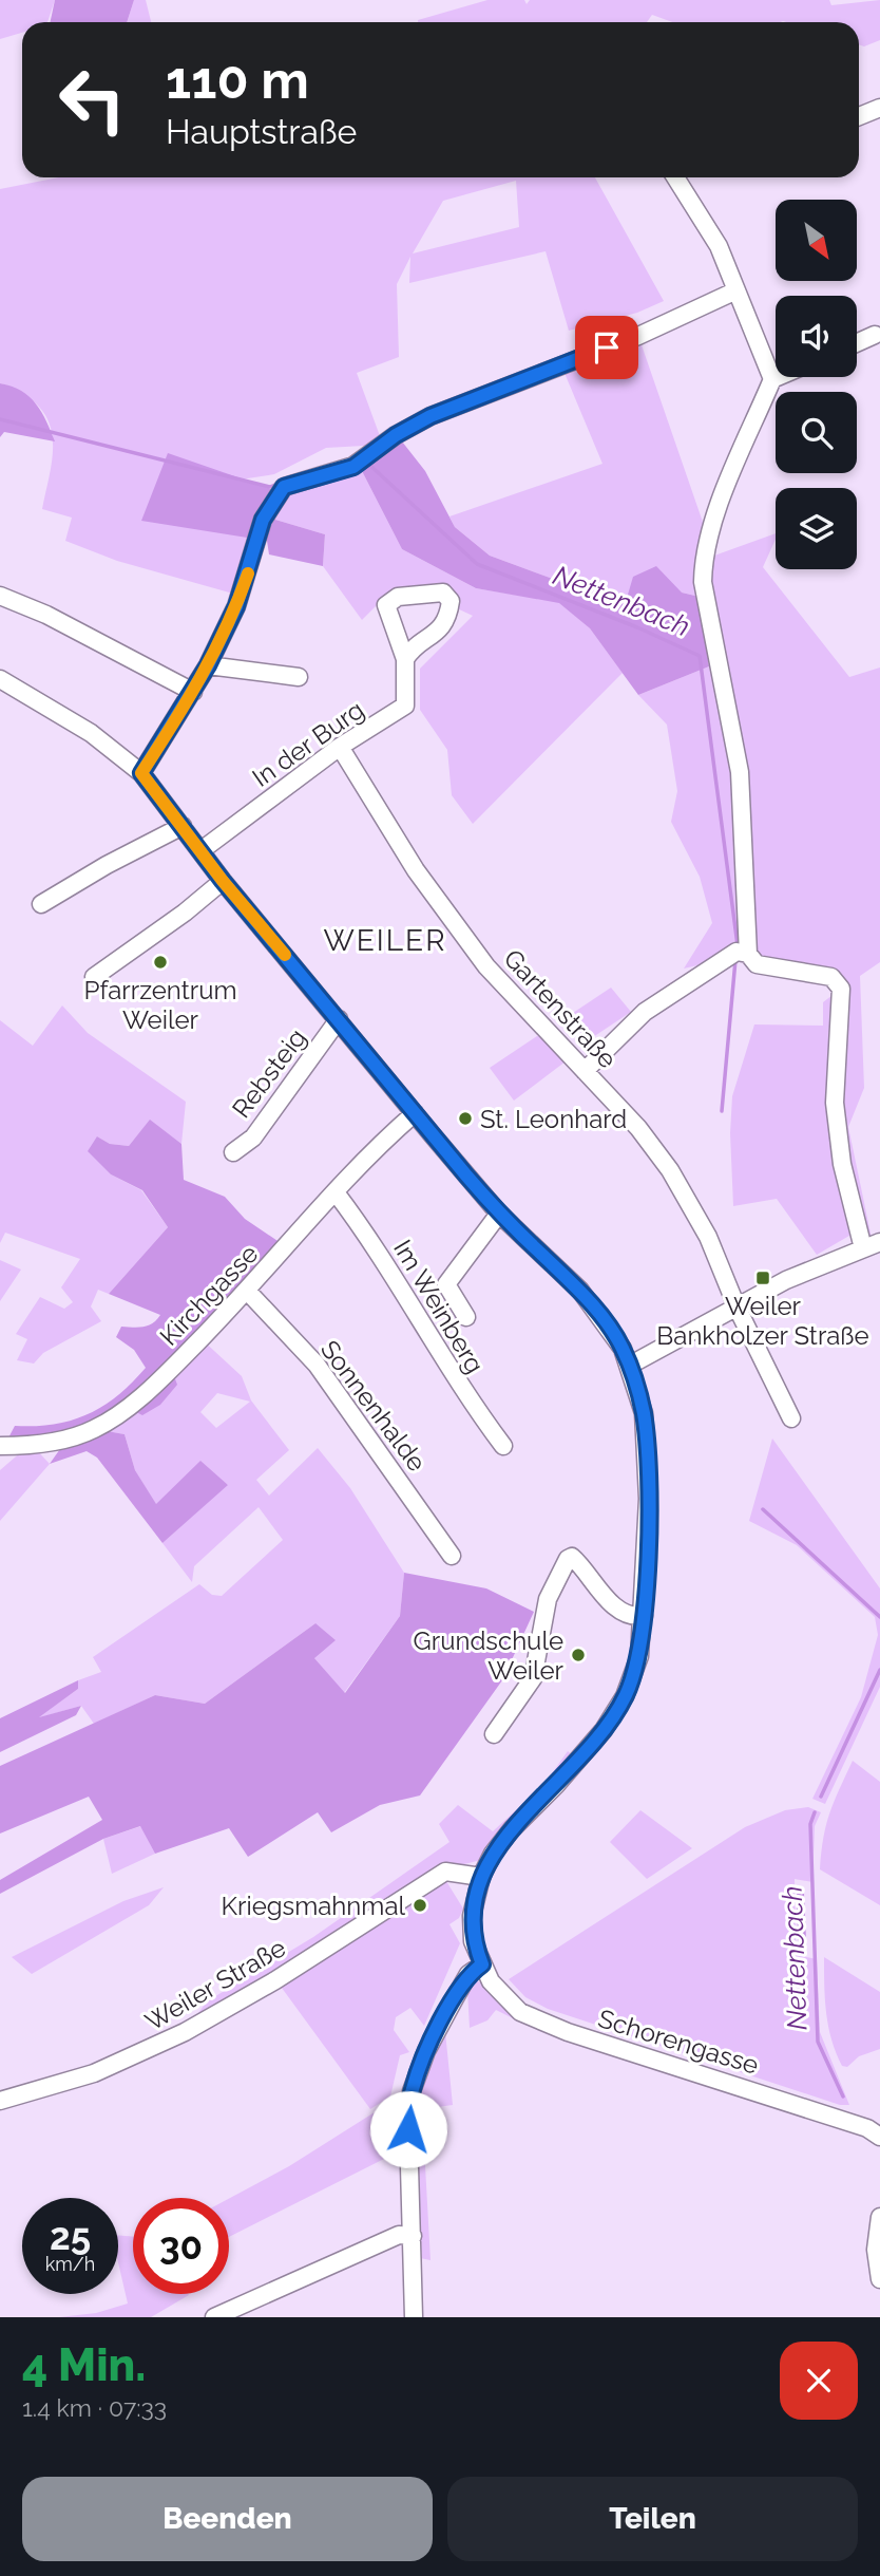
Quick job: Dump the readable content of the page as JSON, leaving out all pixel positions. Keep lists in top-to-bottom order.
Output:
{
  "streets": {
    "street": [
      "In der Burg",
      "Gartenstraße",
      "Rebsteig",
      "Kirchgasse",
      "Im Weinberg",
      "Sonnenhalde",
      "Weiler Straße",
      "Schorengasse"
    ]
  },
  "crossings": [
    ["In der Burg", "Gartenstraße"],
    ["In der Burg", "Schorengasse"],
    ["Rebsteig", "Schorengasse"],
    ["Kirchgasse", "Im Weinberg"],
    ["Kirchgasse", "Sonnenhalde"],
    ["Kirchgasse", "Schorengasse"],
    ["Weiler Straße", "Schorengasse"]
  ],
  "districts": ["WEILER"],
  "water": ["Nettenbach"],
  "places": {
    "other": [
      "Pfarrzentrum Weiler",
      "St. Leonhard",
      "Grundschule Weiler",
      "Kriegsmahnmal"
    ],
    "transit": ["Weiler Bankholzer Straße"]
  },
  "north": "bottom right",
  "page": {
    "turn": ["110 m", "Hauptstraße"],
    "speed": "25 km/h",
    "limit": "30",
    "heading": ["4 Min.", "1.4 km · 07:33"],
    "buttons": ["Beenden", "Teilen"]
  }
}
